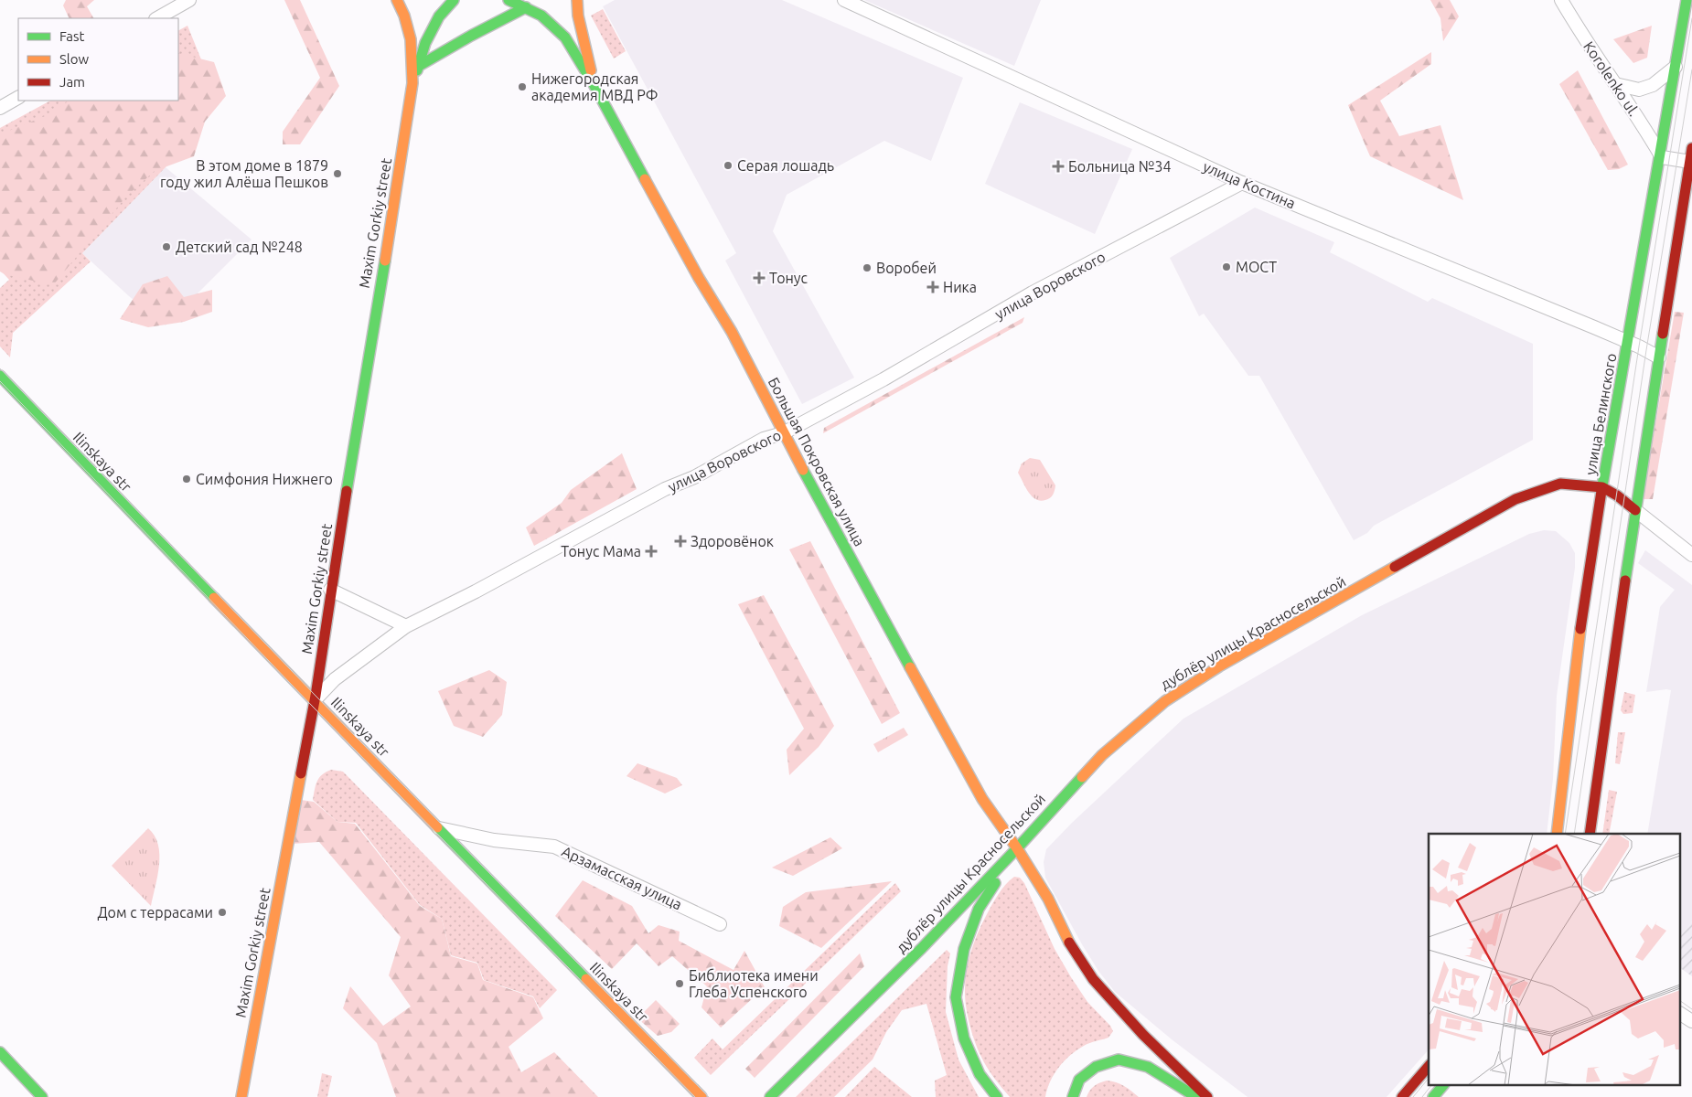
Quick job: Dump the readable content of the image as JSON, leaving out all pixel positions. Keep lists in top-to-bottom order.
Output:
{
  "streets": {
    "main road": [
      "Maxim Gorkiy street",
      "улица Белинского",
      "Ilinskaya str",
      "Большая Покровская улица",
      "дублёр улицы Красносельской"
    ],
    "street": [
      "Korolenko ul.",
      "улица Костина",
      "улица Воровского",
      "Арзамасская улица"
    ]
  },
  "crossings": [
    ["Korolenko ul.", "улица Белинского"],
    ["улица Костина", "улица Воровского"],
    ["улица Костина", "улица Белинского"],
    ["Maxim Gorkiy street", "улица Воровского"],
    ["Maxim Gorkiy street", "Ilinskaya str"],
    ["улица Воровского", "Ilinskaya str"],
    ["улица Воровского", "Большая Покровская улица"],
    ["улица Белинского", "дублёр улицы Красносельской"],
    ["Ilinskaya str", "Арзамасская улица"],
    ["Большая Покровская улица", "дублёр улицы Красносельской"]
  ],
  "places": {
    "other": [
      "Нижегородская академия МВД РФ",
      "Серая лошадь",
      "В этом доме в 1879 году жил Алёша Пешков",
      "Детский сад №248",
      "МОСТ",
      "Воробей",
      "Симфония Нижнего",
      "Дом с террасами",
      "Библиотека имени Глеба Успенского"
    ],
    "health": [
      "Больница №34",
      "Тонус",
      "Ника",
      "Здоровёнок",
      "Тонус Мама"
    ]
  },
  "legend": ["Fast", "Slow", "Jam"]
}
